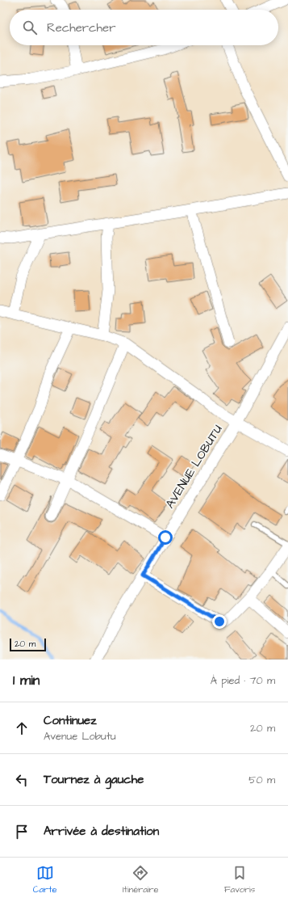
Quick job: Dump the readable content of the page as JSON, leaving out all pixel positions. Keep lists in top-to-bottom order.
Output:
{
  "streets": {
    "street": ["AVENUE LOBUTU"]
  },
  "scale_bar": "20 m",
  "page": {
    "search": "Rechercher",
    "scale": "20 m",
    "heading": ["1 min", "À pied · 70 m"],
    "list": [
      ["Continuez", "Avenue Lobutu", "20 m"],
      ["Tournez à gauche", "50 m"],
      "Arrivée à destination"
    ],
    "nav": ["Carte", "Itinéraire", "Favoris"]
  }
}
